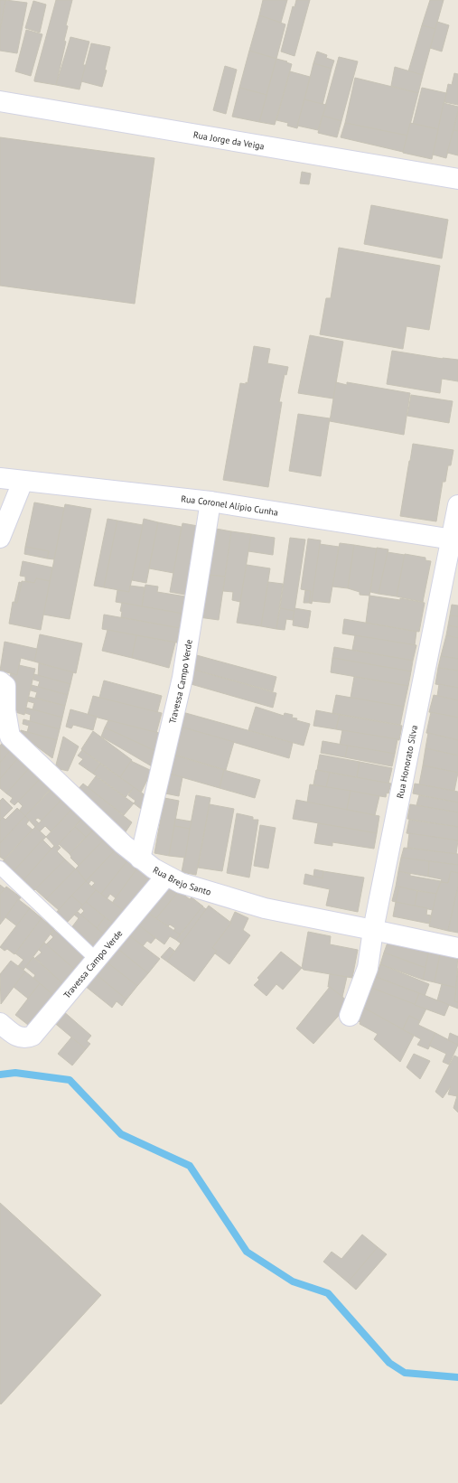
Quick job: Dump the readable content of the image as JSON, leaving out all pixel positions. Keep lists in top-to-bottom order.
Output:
{
  "streets": {
    "street": [
      "Rua Jorge da Veiga",
      "Rua Coronel Alípio Cunha",
      "Travessa Campo Verde",
      "Rua Honorato Silva",
      "Rua Brejo Santo"
    ]
  },
  "crossings": [
    ["Rua Coronel Alípio Cunha", "Travessa Campo Verde"],
    ["Rua Coronel Alípio Cunha", "Rua Honorato Silva"],
    ["Travessa Campo Verde", "Rua Brejo Santo"],
    ["Rua Honorato Silva", "Rua Brejo Santo"]
  ]
}
